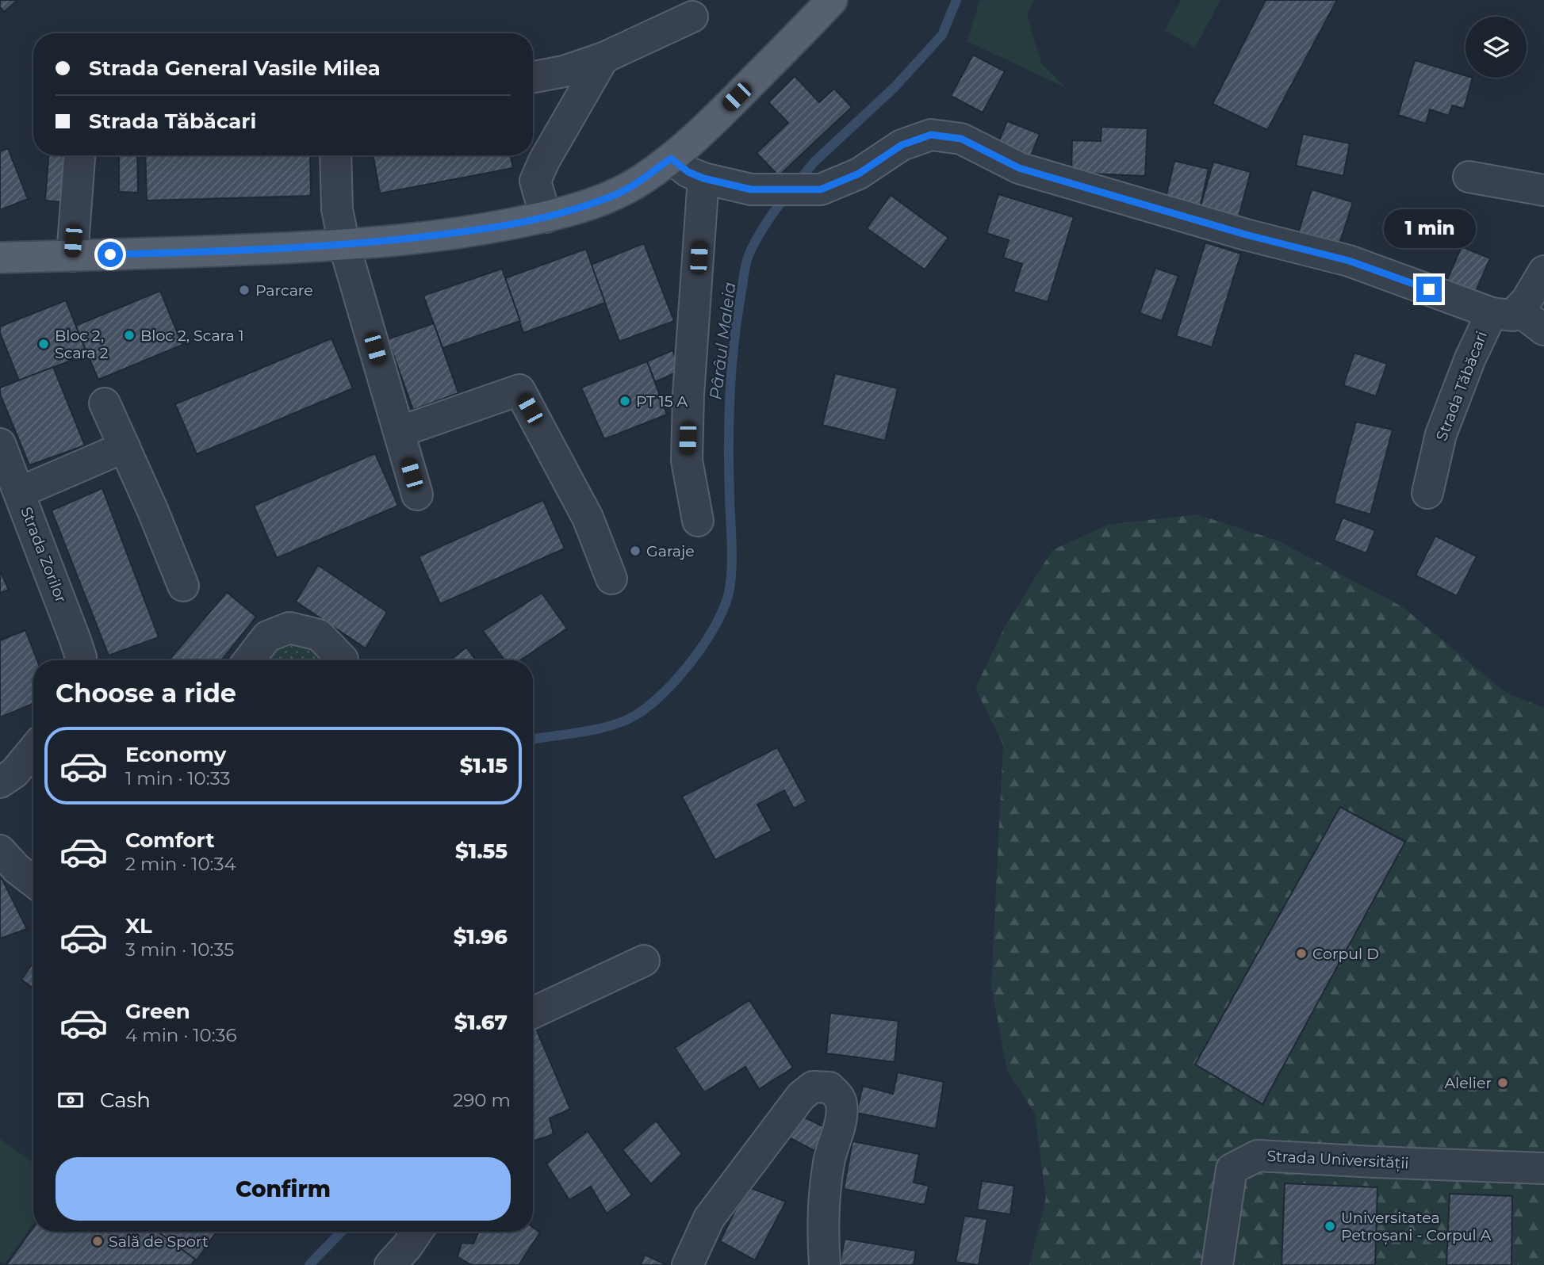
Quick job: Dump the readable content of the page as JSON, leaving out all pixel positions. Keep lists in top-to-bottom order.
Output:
{
  "streets": {
    "street": ["Strada Tăbăcari", "Strada Zorilor", "Strada Universității"]
  },
  "water": ["Pârâul Maleia"],
  "places": [
    "Parcare",
    "Bloc 2, Scara 1",
    "Bloc 2, Scara 2",
    "PT 15 A",
    "Garaje",
    "Corpul D",
    "Alelier",
    "Universitatea Petroșani - Corpul A",
    "Sală de Sport"
  ],
  "page": {
    "banner": ["Strada General Vasile Milea", "Strada Tăbăcari"],
    "bubble": "1 min",
    "heading": "Choose a ride",
    "list": [
      {
        "name": "Economy",
        "note": "1 min · 10:33",
        "value": "$1.15"
      },
      {
        "name": "Comfort",
        "note": "2 min · 10:34",
        "value": "$1.55"
      },
      {
        "name": "XL",
        "note": "3 min · 10:35",
        "value": "$1.96"
      },
      {
        "name": "Green",
        "note": "4 min · 10:36",
        "value": "$1.67"
      }
    ],
    "pay": ["Cash", "290 m"],
    "buttons": "Confirm"
  }
}
